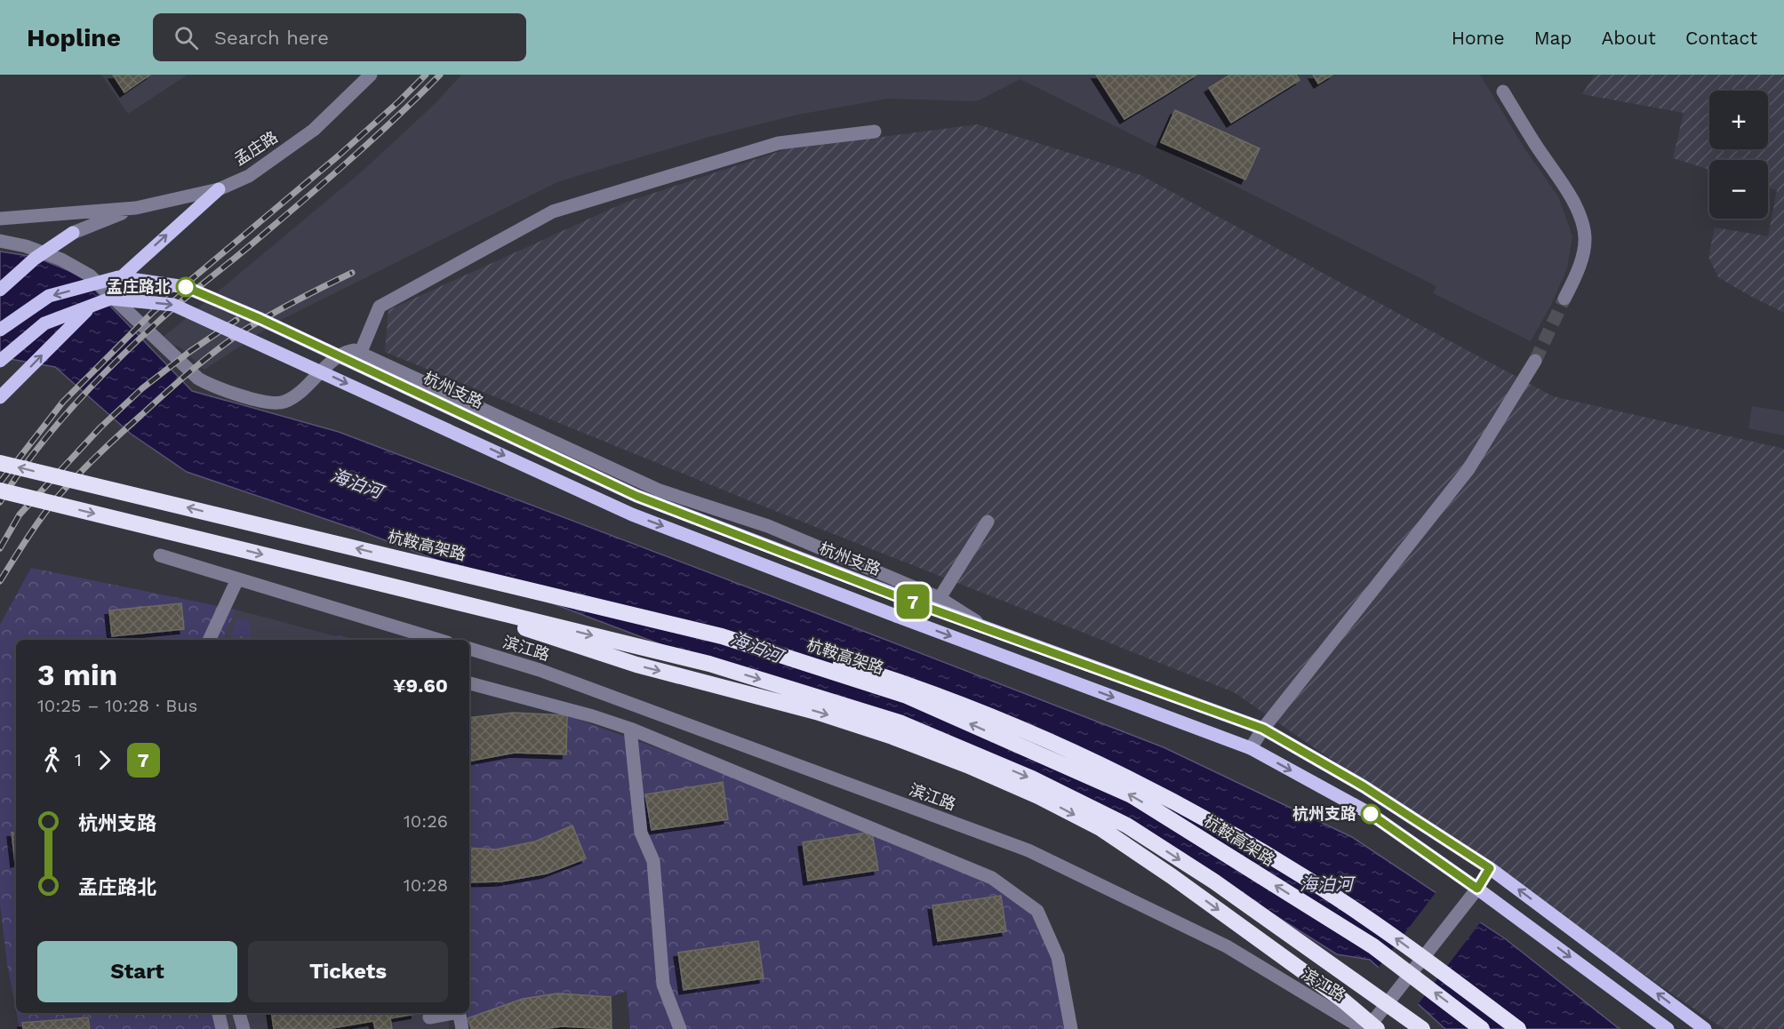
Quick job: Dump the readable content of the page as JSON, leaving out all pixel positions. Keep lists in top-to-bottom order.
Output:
{
  "streets": {
    "highway": ["杭鞍高架路"],
    "main road": ["杭州支路"],
    "street": ["孟庄路", "滨江路"]
  },
  "water": ["海泊河"],
  "places": ["孟庄路北", "杭州支路"],
  "lines": ["bus line 7"],
  "page": {
    "header": "Hopline",
    "search": "Search here",
    "nav": [
      "Home",
      "Map",
      "About",
      "Contact"
    ],
    "on_map": "7",
    "map_buttons": ["+", "−"],
    "heading": ["3 min", "10:25 – 10:28 · Bus", "¥9.60"],
    "legs": ["1", "7"],
    "list": [
      {
        "name": "杭州支路",
        "value": "10:26"
      },
      {
        "name": "孟庄路北",
        "value": "10:28"
      }
    ],
    "buttons": ["Start", "Tickets"]
  }
}
